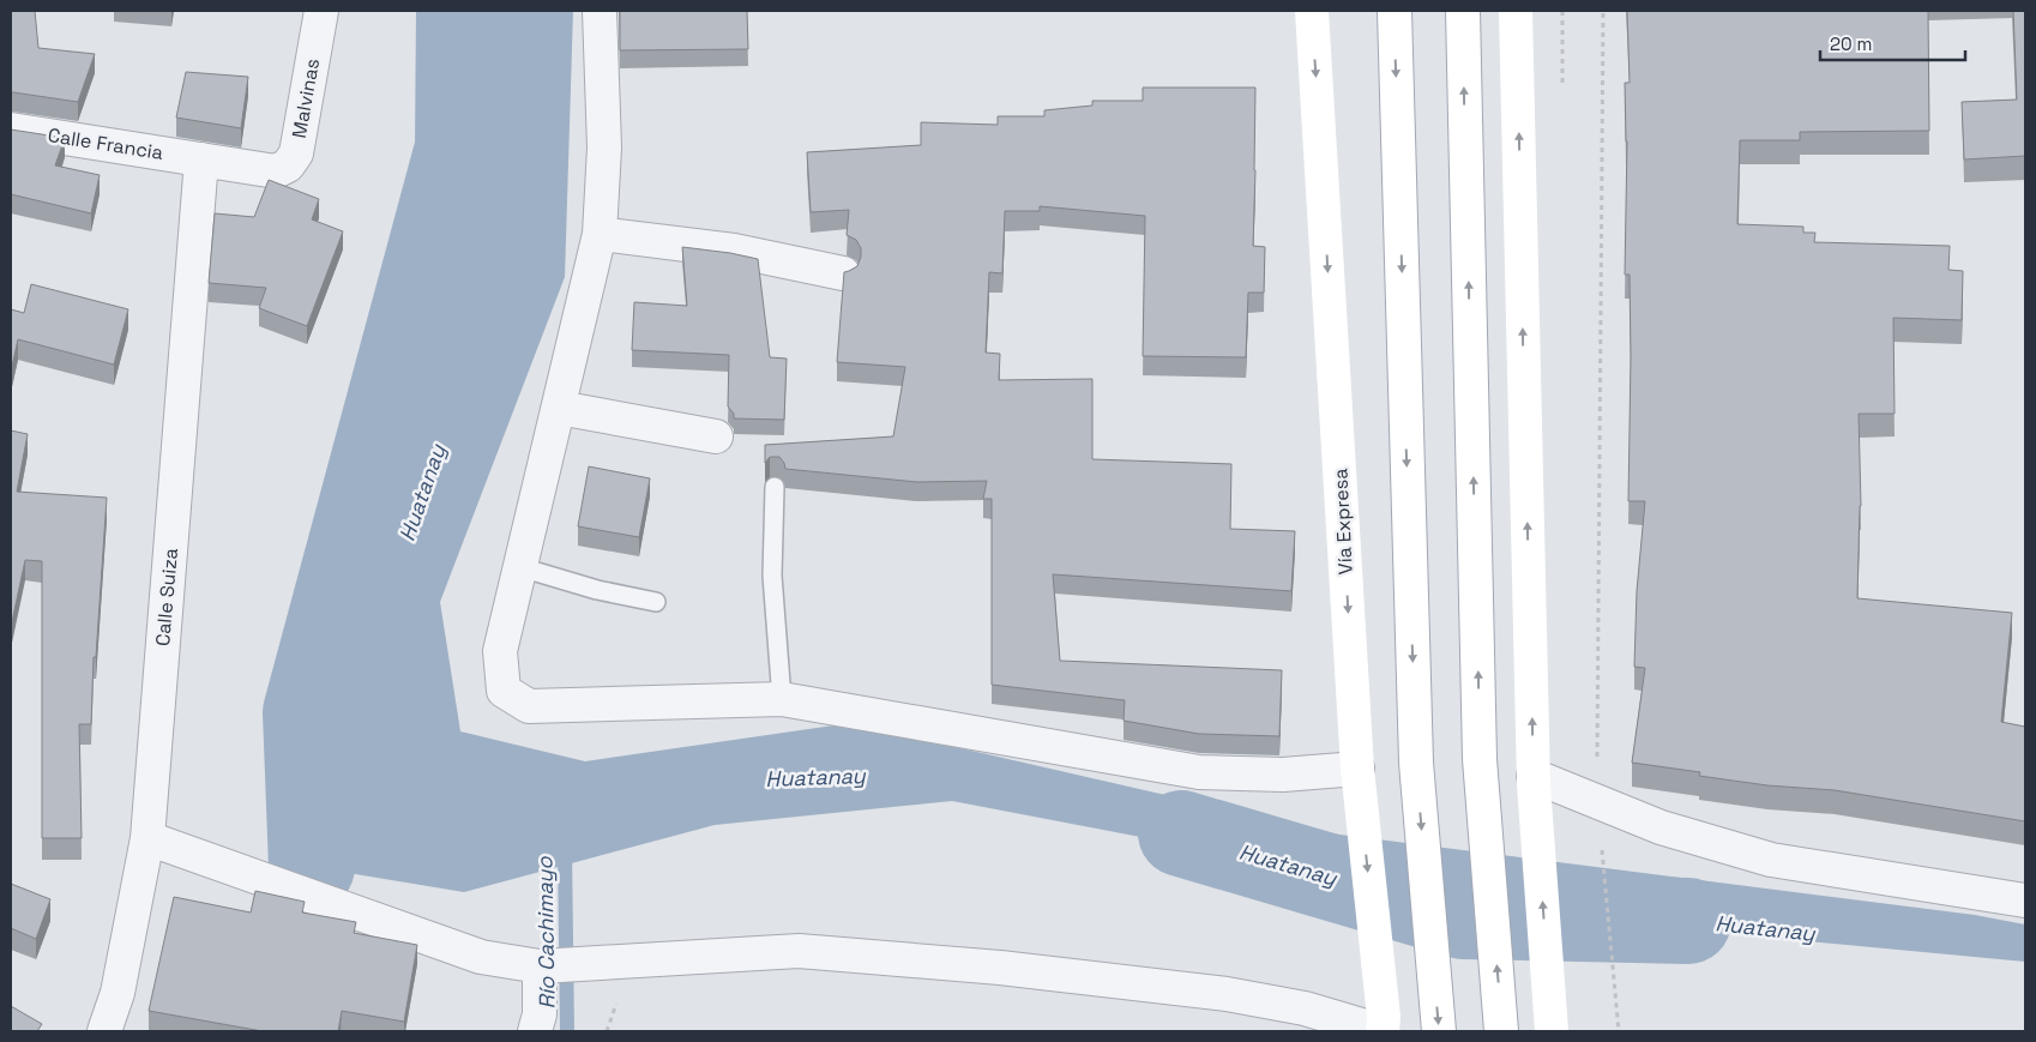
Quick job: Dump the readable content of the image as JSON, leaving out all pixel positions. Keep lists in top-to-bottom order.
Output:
{
  "streets": {
    "main road": ["Vía Expresa"],
    "street": ["Malvinas", "Calle Francia", "Calle Suiza"]
  },
  "crossings": [
    ["Malvinas", "Calle Francia"],
    ["Malvinas", "Calle Suiza"],
    ["Calle Francia", "Calle Suiza"]
  ],
  "water": ["Huatanay", "Río Cachimayo"],
  "scale_bar": "20 m"
}
